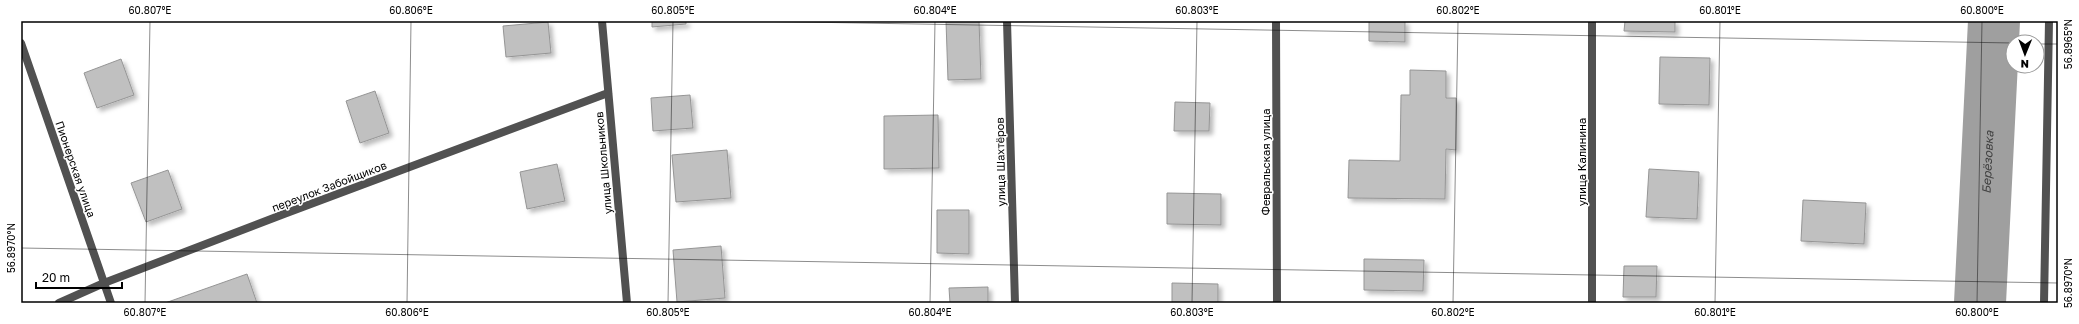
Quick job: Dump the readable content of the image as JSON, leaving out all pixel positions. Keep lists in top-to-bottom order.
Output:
{
  "streets": {
    "street": [
      "улица Шахтёров",
      "Февральская улица",
      "улица Калинина",
      "улица Школьников",
      "Пионерская улица",
      "переулок Забойщиков"
    ]
  },
  "crossings": [
    ["улица Школьников", "переулок Забойщиков"],
    ["Пионерская улица", "переулок Забойщиков"]
  ],
  "water": ["Берёзовка"],
  "scale_bar": "20 m",
  "north": "bottom",
  "coordinates": [
    "60.807°E",
    "60.806°E",
    "60.805°E",
    "60.804°E",
    "60.803°E",
    "60.802°E",
    "60.801°E",
    "60.800°E",
    "56.8965°N",
    "56.8970°N"
  ]
}
